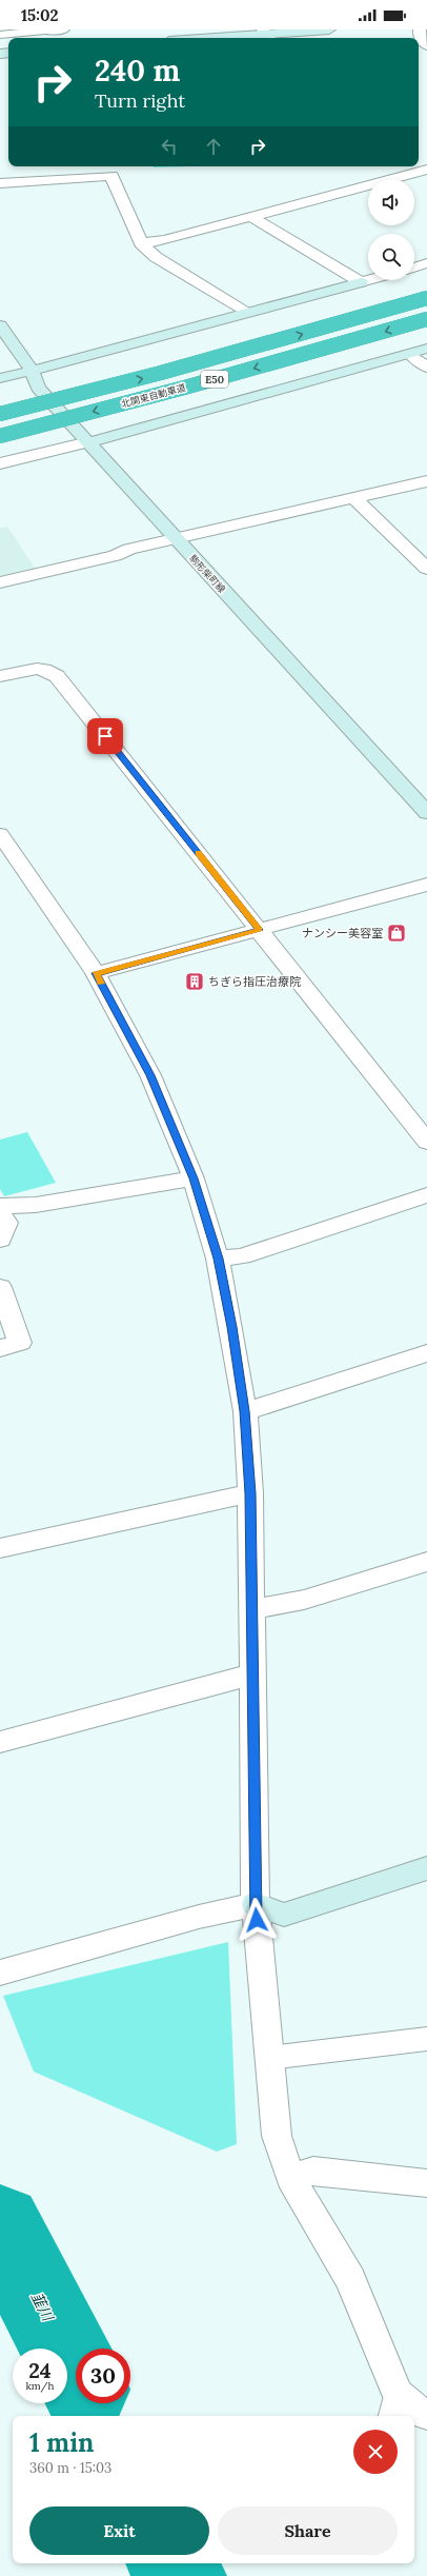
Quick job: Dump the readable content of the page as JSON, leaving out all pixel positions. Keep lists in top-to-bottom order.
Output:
{
  "streets": {
    "highway": ["E50", "北関東自動車道"],
    "street": ["駒形柴町線"]
  },
  "water": ["韮川"],
  "places": {
    "shop": ["ナンシー美容室"],
    "building": ["ちぎら指圧治療院"]
  },
  "page": {
    "status": "15:02",
    "turn": ["240 m", "Turn right"],
    "speed": "24 km/h",
    "limit": "30",
    "heading": ["1 min", "360 m · 15:03"],
    "buttons": ["Exit", "Share"]
  }
}
